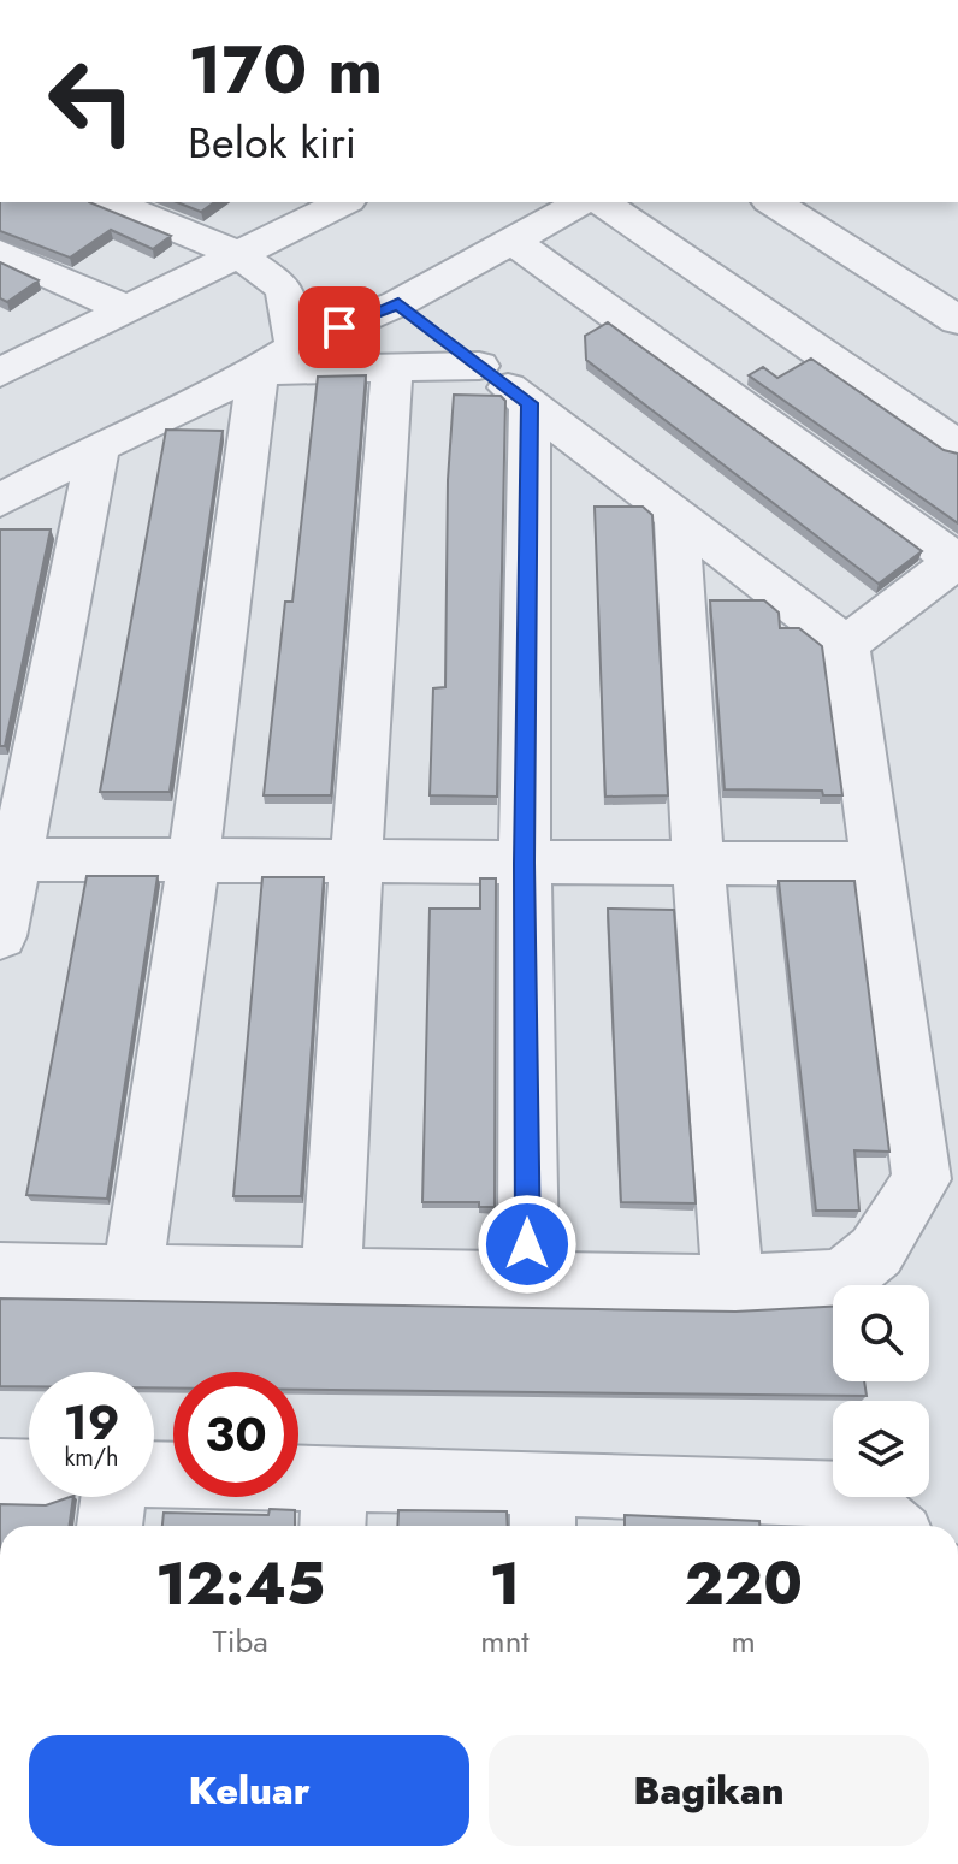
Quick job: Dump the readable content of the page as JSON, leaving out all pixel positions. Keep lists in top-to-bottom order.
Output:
{
  "page": {
    "turn": ["170 m", "Belok kiri"],
    "speed": "19 km/h",
    "limit": "30",
    "eta": [
      "12:45",
      "Tiba",
      "1",
      "mnt",
      "220",
      "m"
    ],
    "buttons": ["Keluar", "Bagikan"]
  }
}
